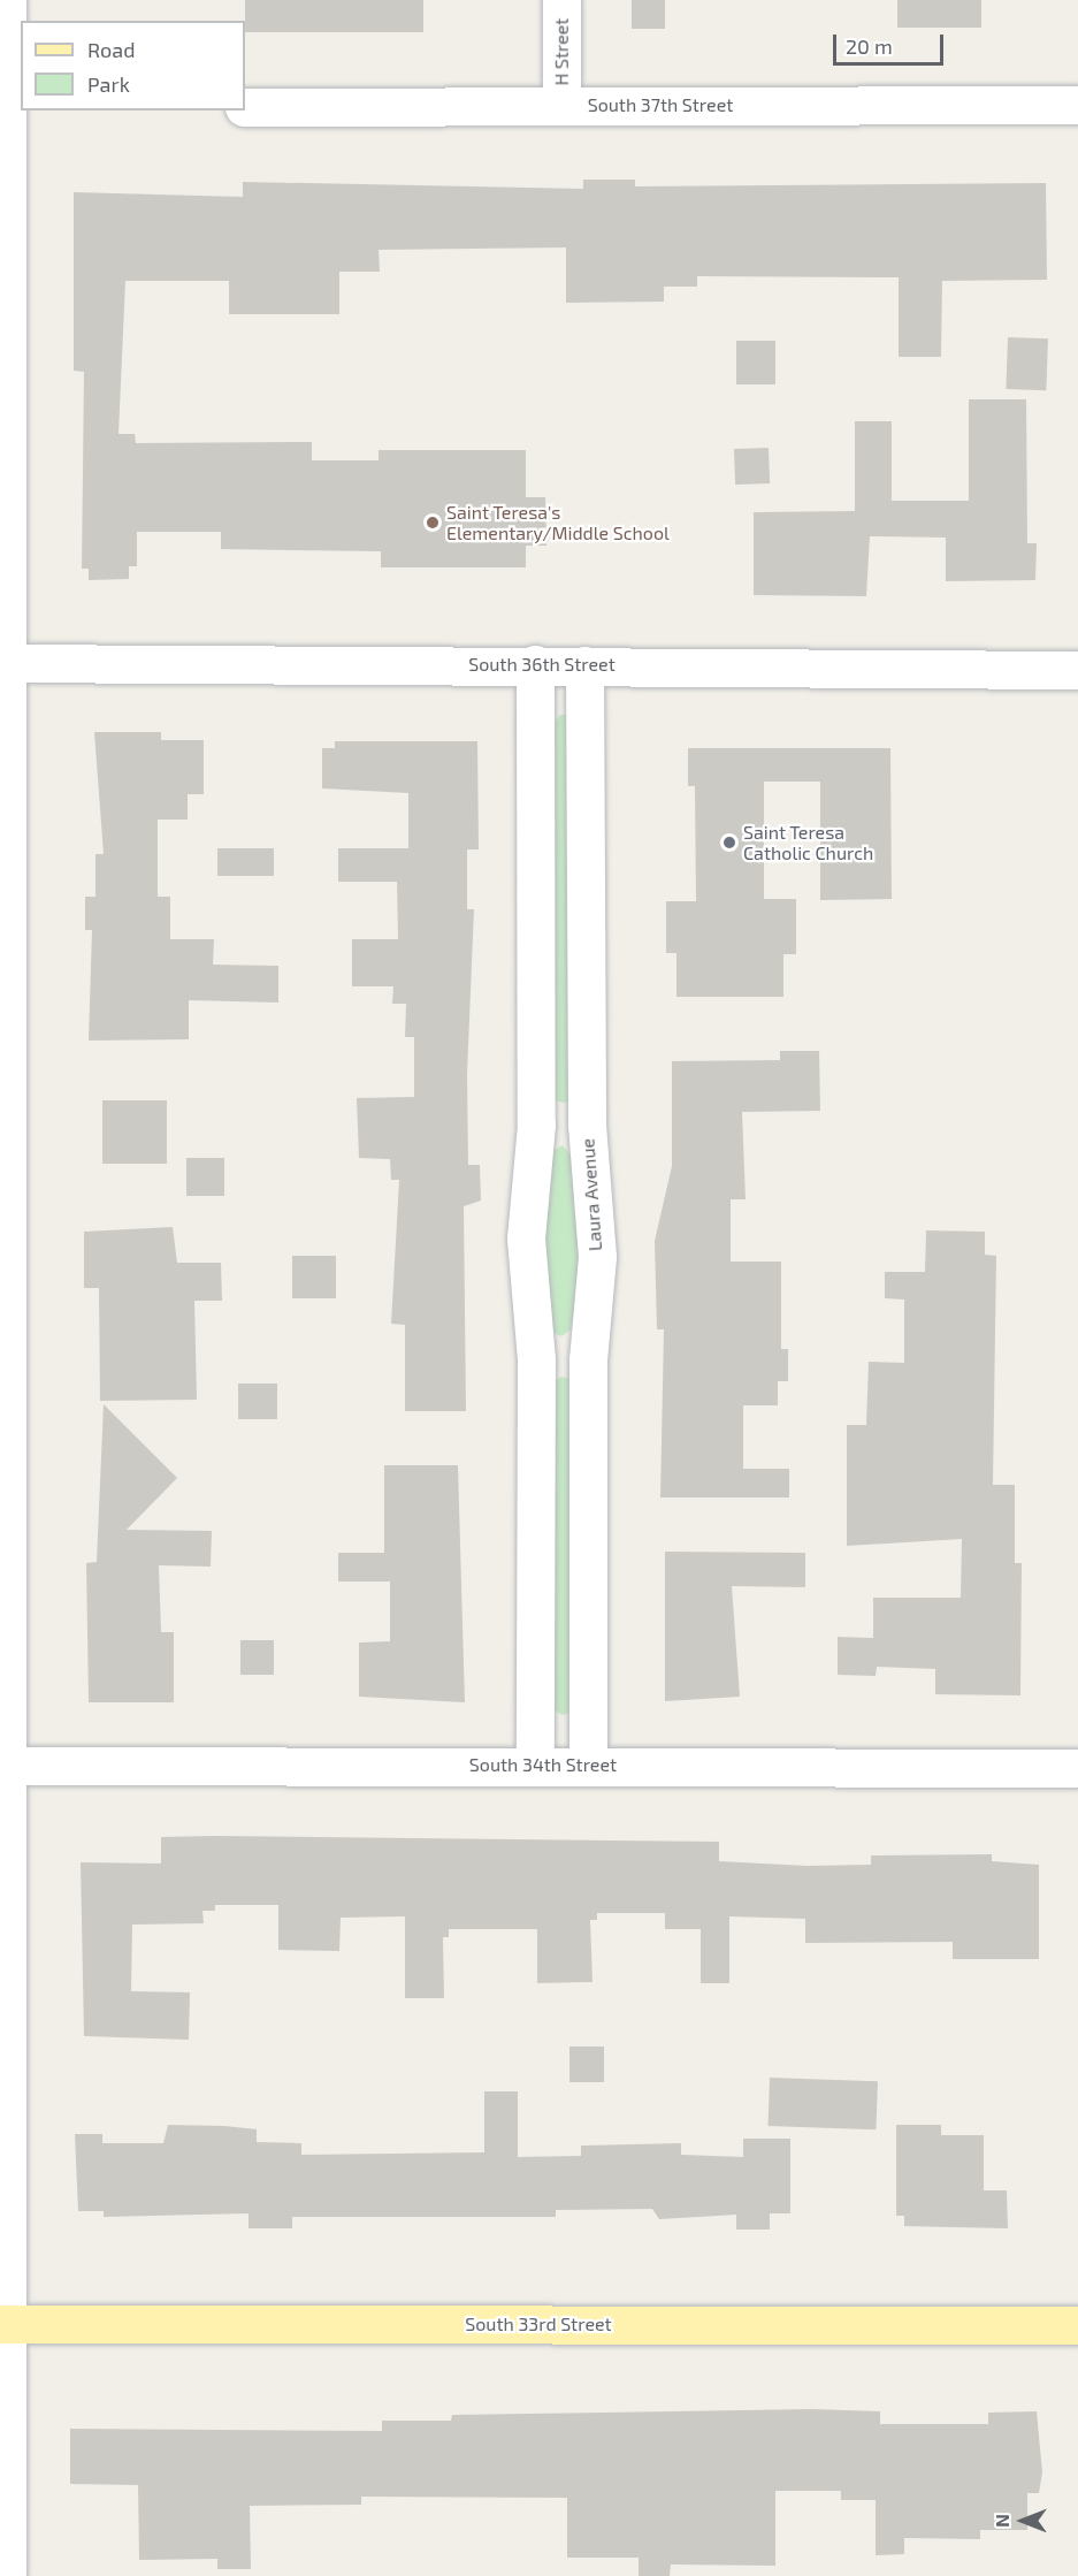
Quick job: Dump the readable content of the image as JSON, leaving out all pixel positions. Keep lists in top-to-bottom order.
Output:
{
  "streets": {
    "main road": ["South 33rd Street"],
    "street": [
      "H Street",
      "South 37th Street",
      "South 36th Street",
      "Laura Avenue",
      "South 34th Street"
    ]
  },
  "crossings": [
    ["H Street", "South 37th Street"],
    ["South 36th Street", "Laura Avenue"],
    ["Laura Avenue", "South 34th Street"]
  ],
  "places": ["Saint Teresa's Elementary/Middle School", "Saint Teresa Catholic Church"],
  "legend": ["Road", "Park"],
  "scale_bar": "20 m",
  "north": "left"
}
